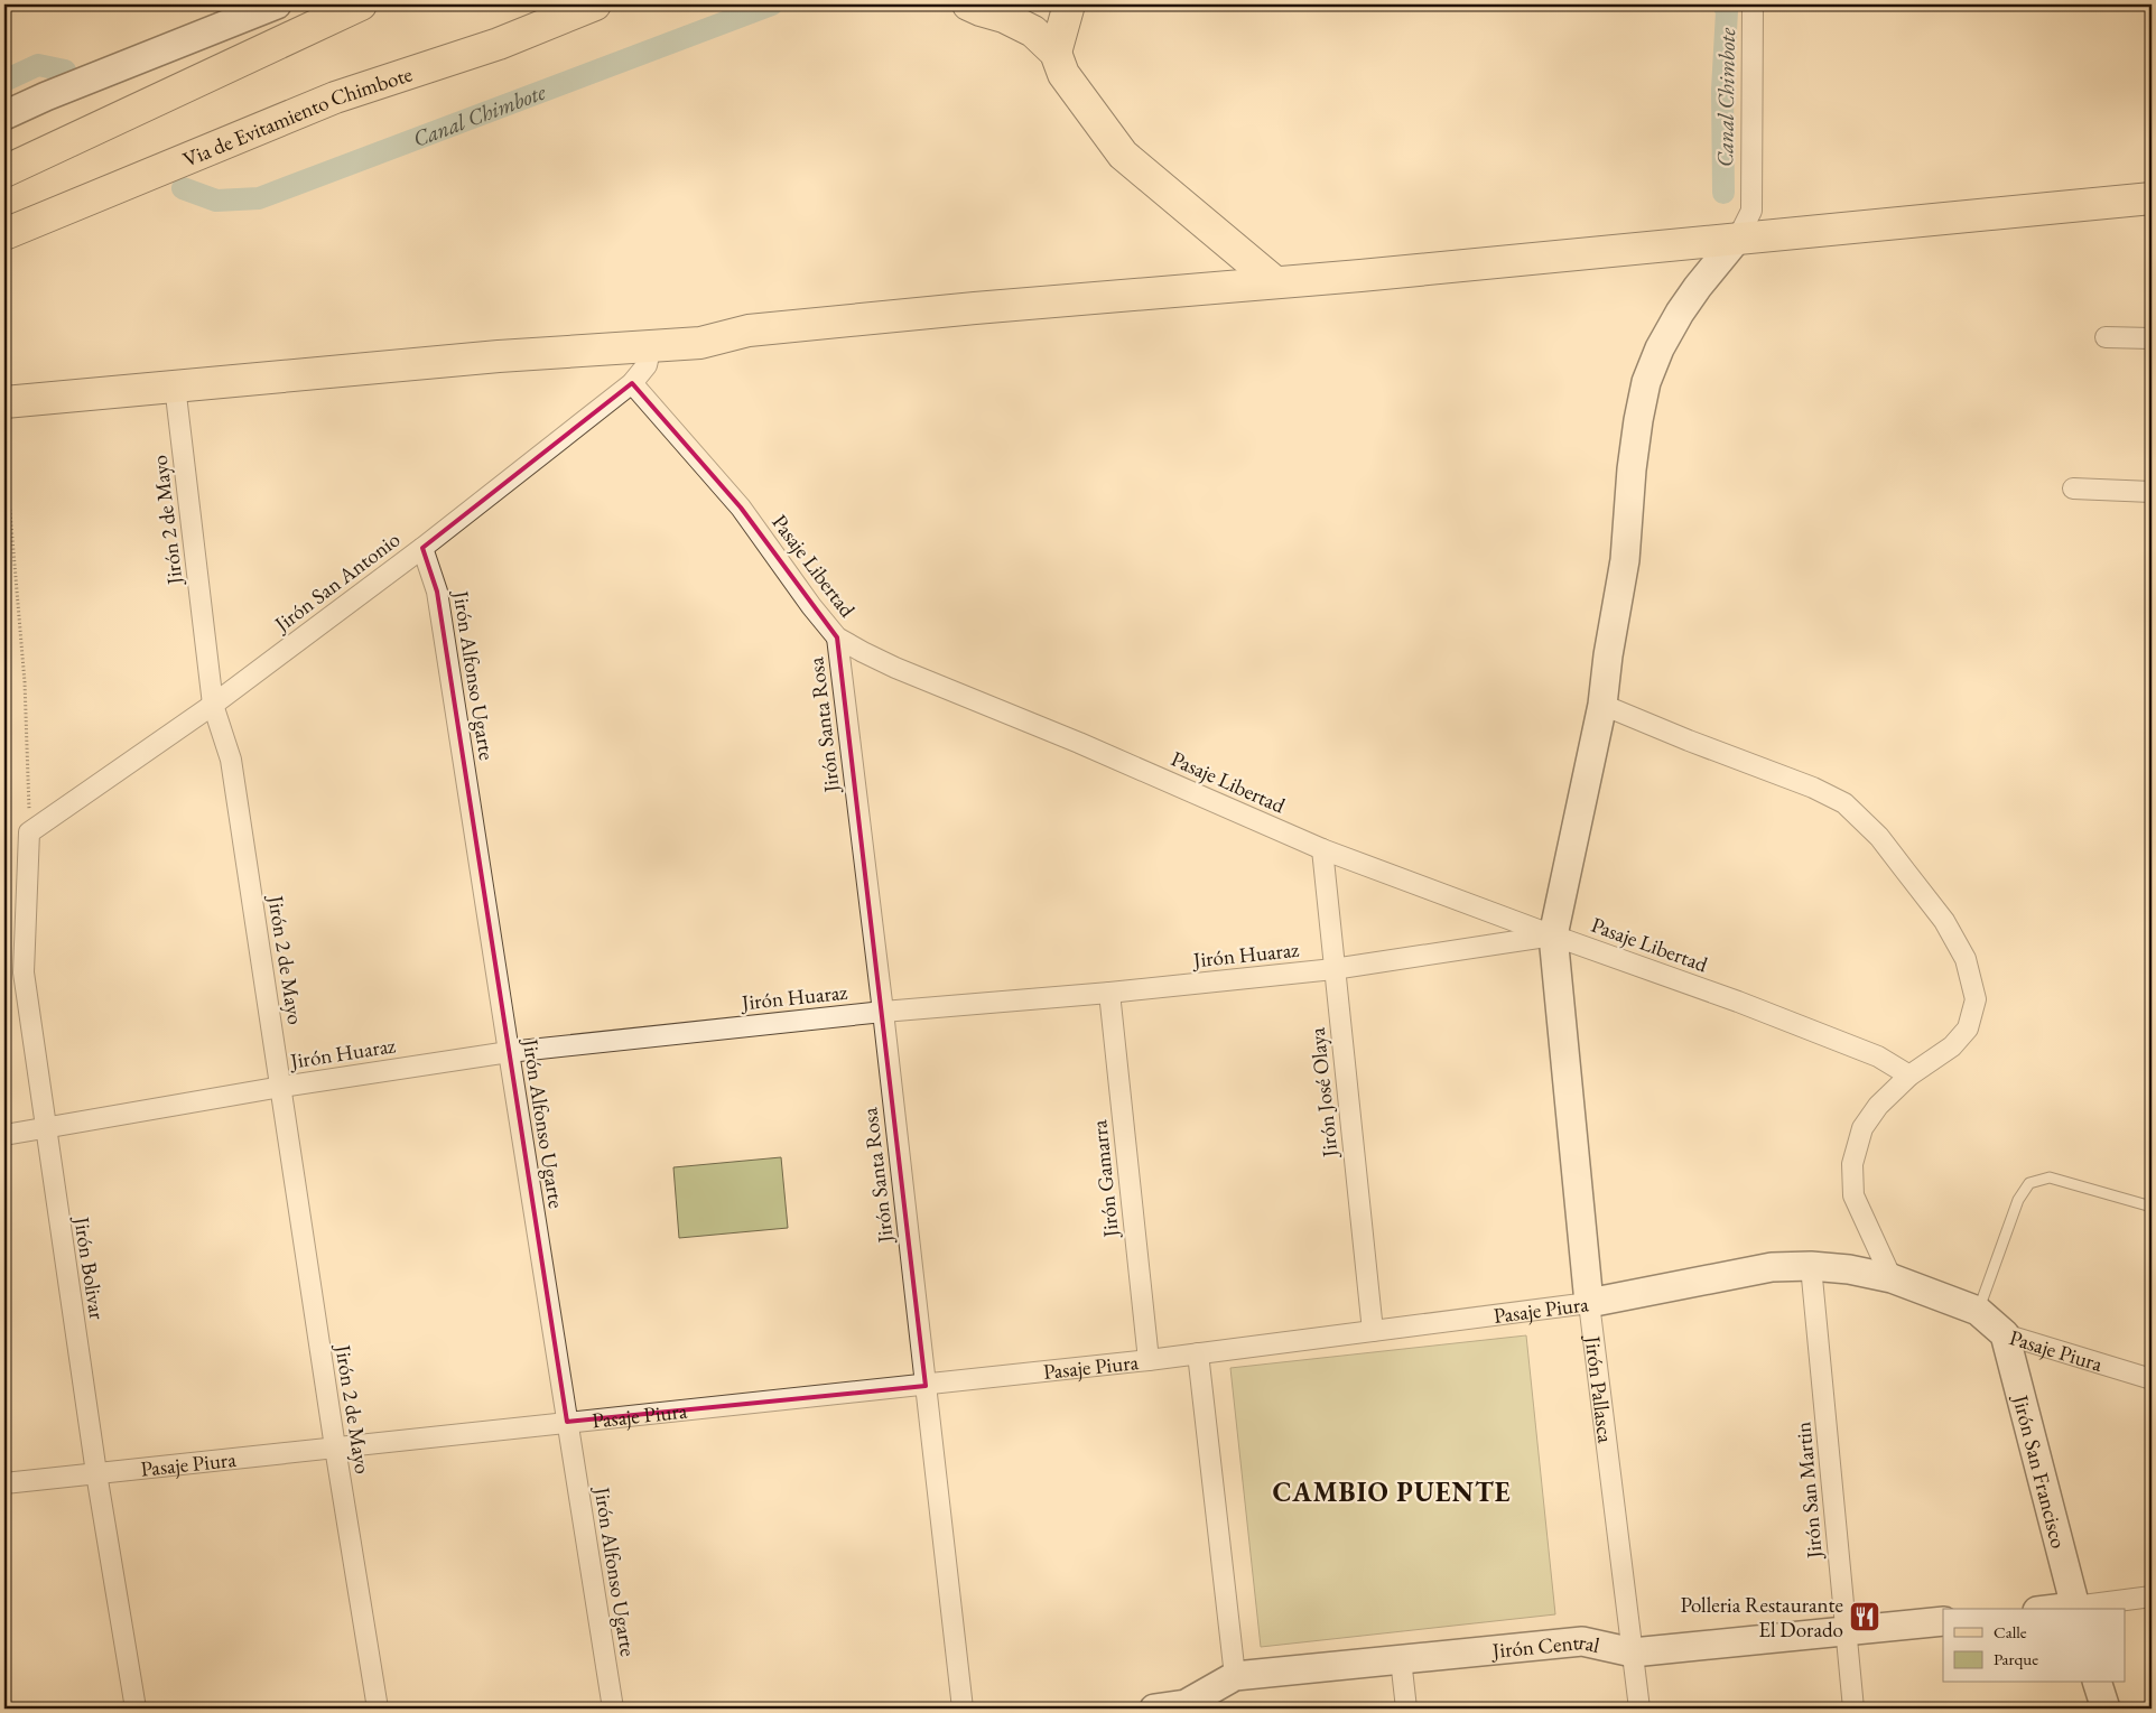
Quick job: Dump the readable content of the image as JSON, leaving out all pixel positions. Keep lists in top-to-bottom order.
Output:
{
  "streets": {
    "main road": ["Via de Evitamiento Chimbote"],
    "street": [
      "Jirón 2 de Mayo",
      "Pasaje Libertad",
      "Jirón San Antonio",
      "Jirón Alfonso Ugarte",
      "Jirón Santa Rosa",
      "Jirón Huaraz",
      "Jirón José Olaya",
      "Jirón Gamarra",
      "Jirón Bolivar",
      "Pasaje Piura",
      "Jirón Pallasca",
      "Jirón San Francisco",
      "Jirón San Martin",
      "Jirón Central"
    ]
  },
  "crossings": [
    ["Jirón 2 de Mayo", "Jirón San Antonio"],
    ["Jirón 2 de Mayo", "Jirón Huaraz"],
    ["Jirón 2 de Mayo", "Pasaje Piura"],
    ["Pasaje Libertad", "Jirón San Antonio"],
    ["Pasaje Libertad", "Jirón Santa Rosa"],
    ["Pasaje Libertad", "Jirón Huaraz"],
    ["Pasaje Libertad", "Jirón José Olaya"],
    ["Pasaje Libertad", "Jirón Pallasca"],
    ["Jirón San Antonio", "Jirón Alfonso Ugarte"],
    ["Jirón San Antonio", "Jirón Bolivar"],
    ["Jirón Alfonso Ugarte", "Jirón Huaraz"],
    ["Jirón Alfonso Ugarte", "Pasaje Piura"],
    ["Jirón Santa Rosa", "Jirón Huaraz"],
    ["Jirón Santa Rosa", "Pasaje Piura"],
    ["Jirón Huaraz", "Jirón José Olaya"],
    ["Jirón Huaraz", "Jirón Gamarra"],
    ["Jirón Huaraz", "Jirón Bolivar"],
    ["Jirón Huaraz", "Jirón Pallasca"],
    ["Jirón José Olaya", "Pasaje Piura"],
    ["Jirón Gamarra", "Pasaje Piura"],
    ["Jirón Bolivar", "Pasaje Piura"],
    ["Pasaje Piura", "Jirón Pallasca"],
    ["Pasaje Piura", "Jirón San Francisco"],
    ["Pasaje Piura", "Jirón San Martin"],
    ["Jirón Pallasca", "Jirón Central"],
    ["Jirón San Martin", "Jirón Central"]
  ],
  "districts": ["CAMBIO PUENTE"],
  "water": ["Canal Chimbote"],
  "places": {
    "restaurant": ["Polleria Restaurante El Dorado"]
  },
  "legend": ["Calle", "Parque"]
}
